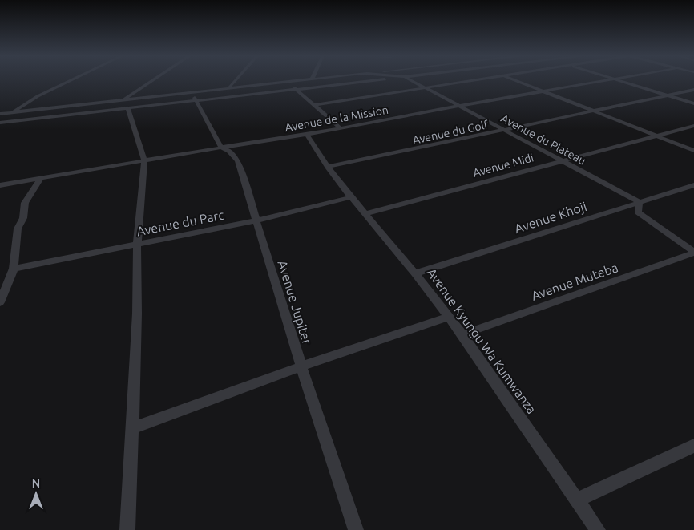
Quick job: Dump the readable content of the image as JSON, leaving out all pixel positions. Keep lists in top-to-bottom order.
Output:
{
  "streets": {
    "street": [
      "Avenue de la Mission",
      "Avenue du Golf",
      "Avenue du Plateau",
      "Avenue Midi",
      "Avenue Khoji",
      "Avenue du Parc",
      "Avenue Muteba",
      "Avenue Jupiter",
      "Avenue Kyungu Wa Kumwanza"
    ]
  },
  "crossings": [
    ["Avenue de la Mission", "Avenue du Plateau"],
    ["Avenue de la Mission", "Avenue Jupiter"],
    ["Avenue de la Mission", "Avenue Kyungu Wa Kumwanza"],
    ["Avenue du Golf", "Avenue du Plateau"],
    ["Avenue du Golf", "Avenue Kyungu Wa Kumwanza"],
    ["Avenue du Plateau", "Avenue Midi"],
    ["Avenue du Plateau", "Avenue Khoji"],
    ["Avenue Midi", "Avenue Kyungu Wa Kumwanza"],
    ["Avenue Khoji", "Avenue Kyungu Wa Kumwanza"],
    ["Avenue du Parc", "Avenue Jupiter"],
    ["Avenue du Parc", "Avenue Kyungu Wa Kumwanza"],
    ["Avenue Muteba", "Avenue Kyungu Wa Kumwanza"]
  ],
  "north": "top"
}
